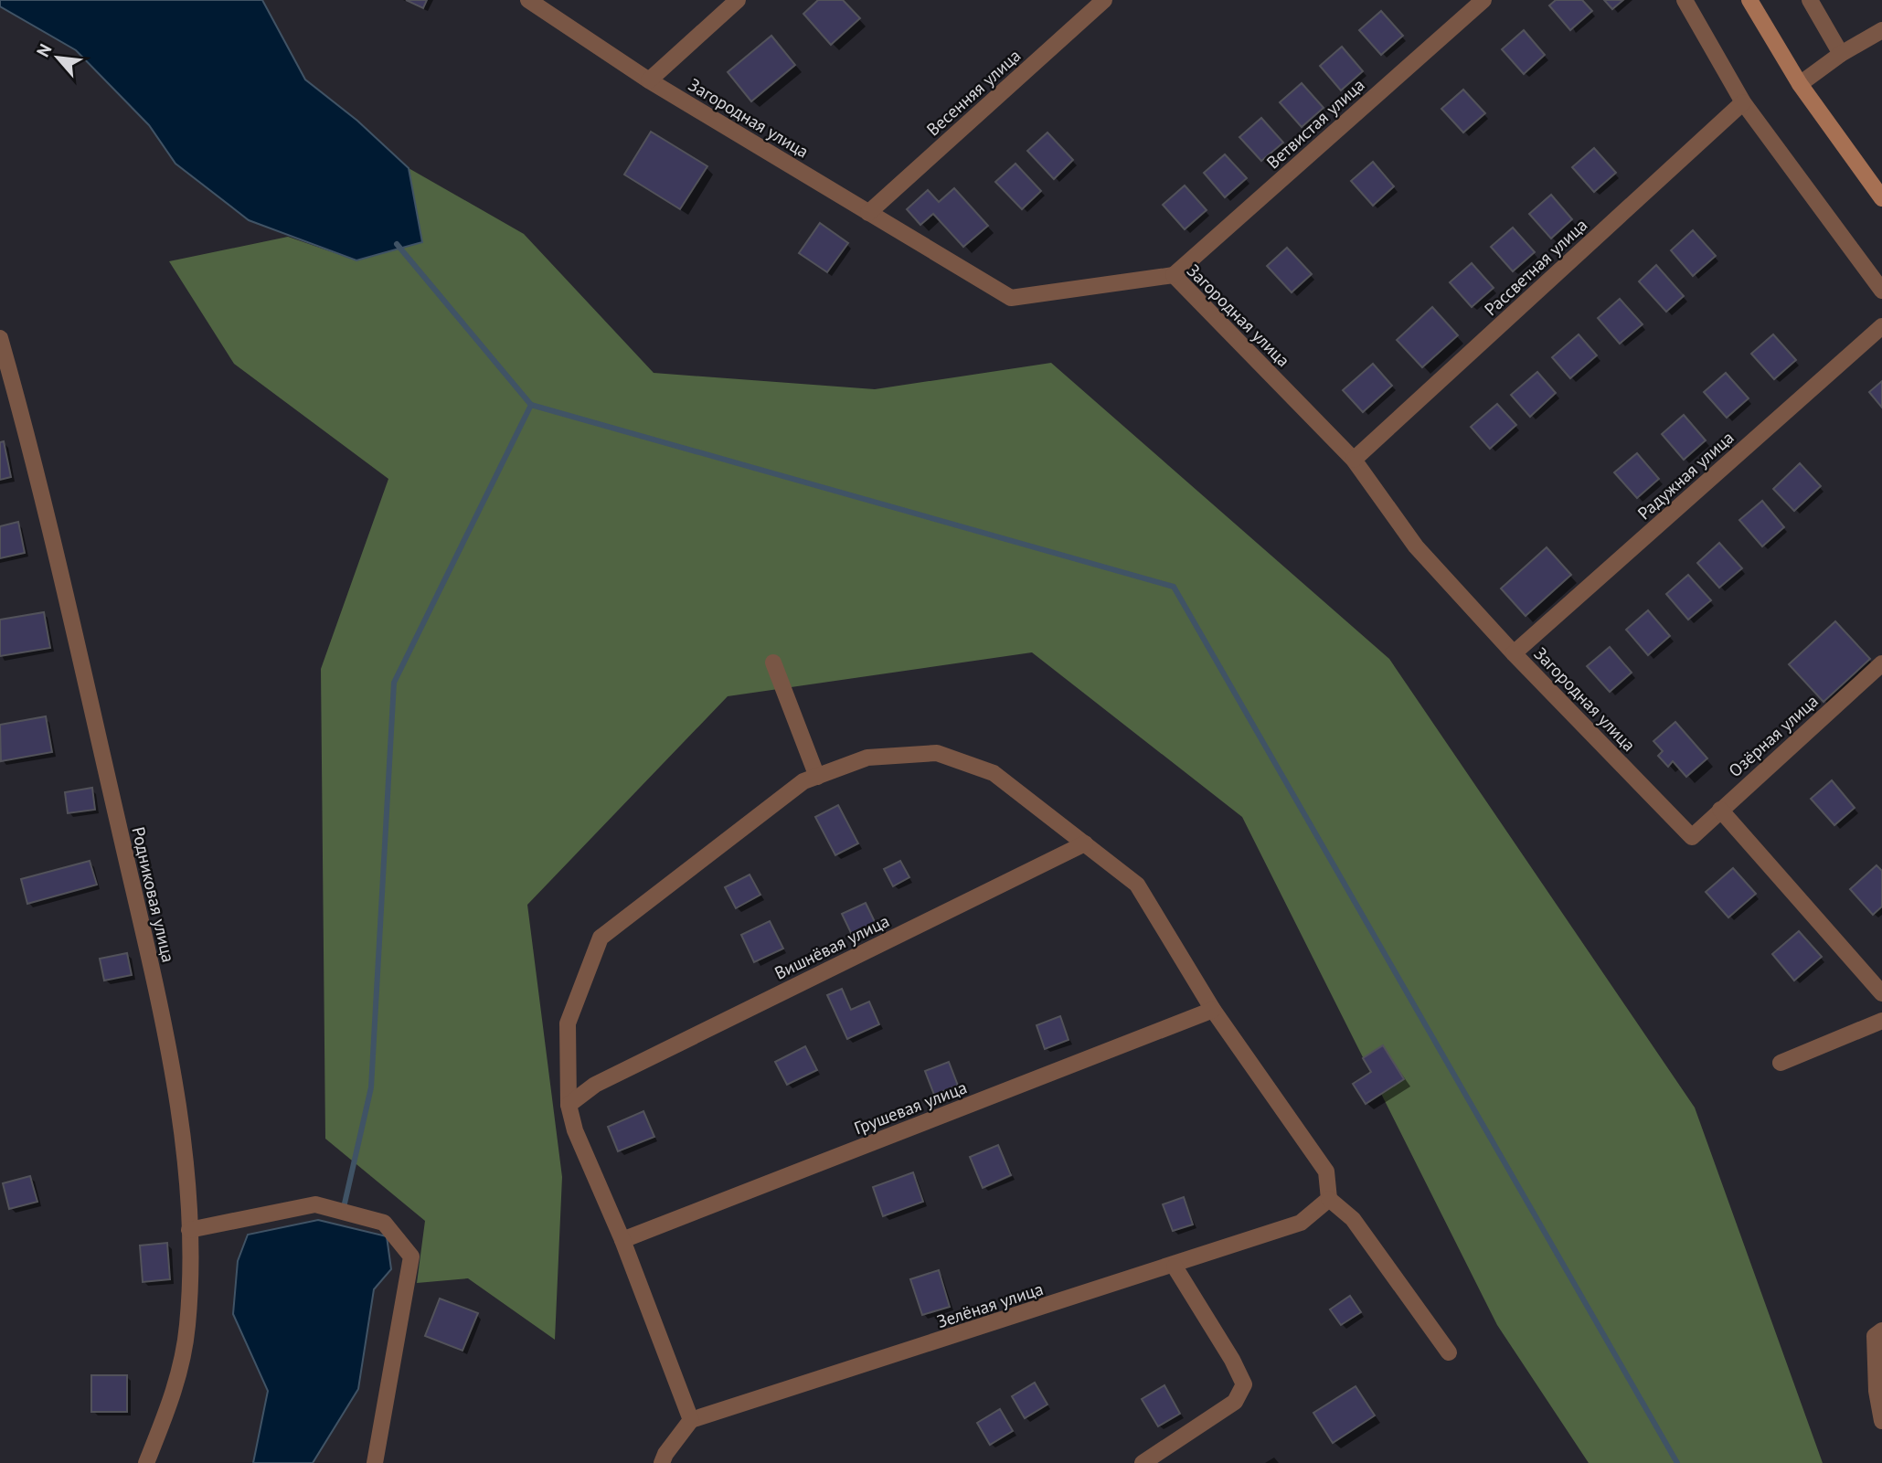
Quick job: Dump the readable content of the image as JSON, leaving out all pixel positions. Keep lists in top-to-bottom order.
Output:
{
  "streets": {
    "street": [
      "Весенняя улица",
      "Загородная улица",
      "Ветвистая улица",
      "Рассветная улица",
      "Радужная улица",
      "Озёрная улица",
      "Родниковая улица",
      "Вишнёвая улица",
      "Грушевая улица",
      "Зелёная улица"
    ]
  },
  "crossings": [
    ["Весенняя улица", "Загородная улица"],
    ["Загородная улица", "Ветвистая улица"],
    ["Загородная улица", "Рассветная улица"],
    ["Загородная улица", "Радужная улица"],
    ["Загородная улица", "Озёрная улица"]
  ],
  "north": "top left"
}
